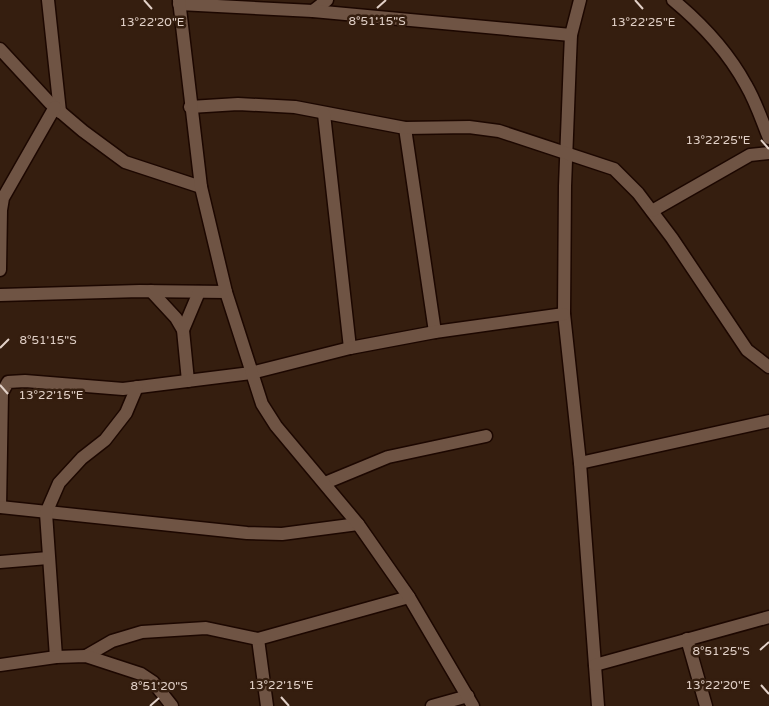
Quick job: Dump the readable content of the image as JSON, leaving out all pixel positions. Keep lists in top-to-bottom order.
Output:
{
  "coordinates": [
    "8°51'15\"S",
    "13°22'20\"E",
    "13°22'25\"E",
    "13°22'15\"E",
    "8°51'25\"S",
    "8°51'20\"S"
  ]
}
